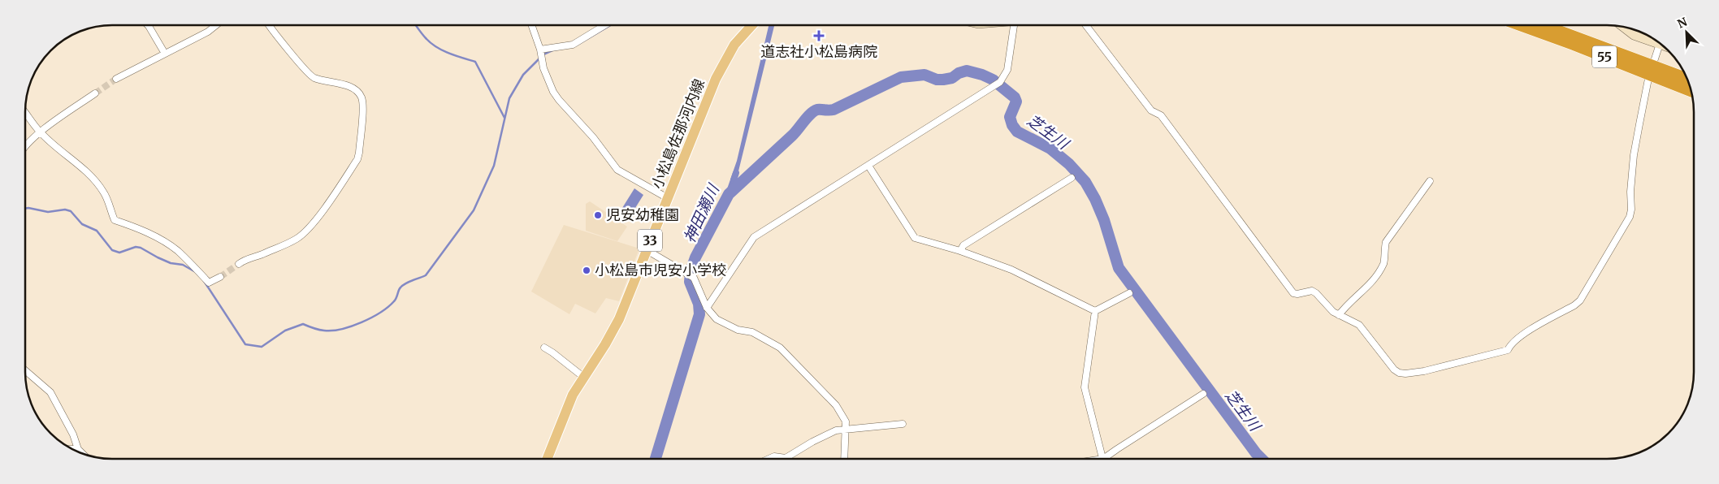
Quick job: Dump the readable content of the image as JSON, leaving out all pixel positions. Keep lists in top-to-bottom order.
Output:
{
  "streets": {
    "highway": ["55"],
    "main road": ["小松島佐那河内線", "33"]
  },
  "water": ["芝生川", "神田瀬川"],
  "places": {
    "health": ["道志社小松島病院"],
    "other": ["児安幼稚園", "小松島市児安小学校"]
  },
  "north": "top left"
}
